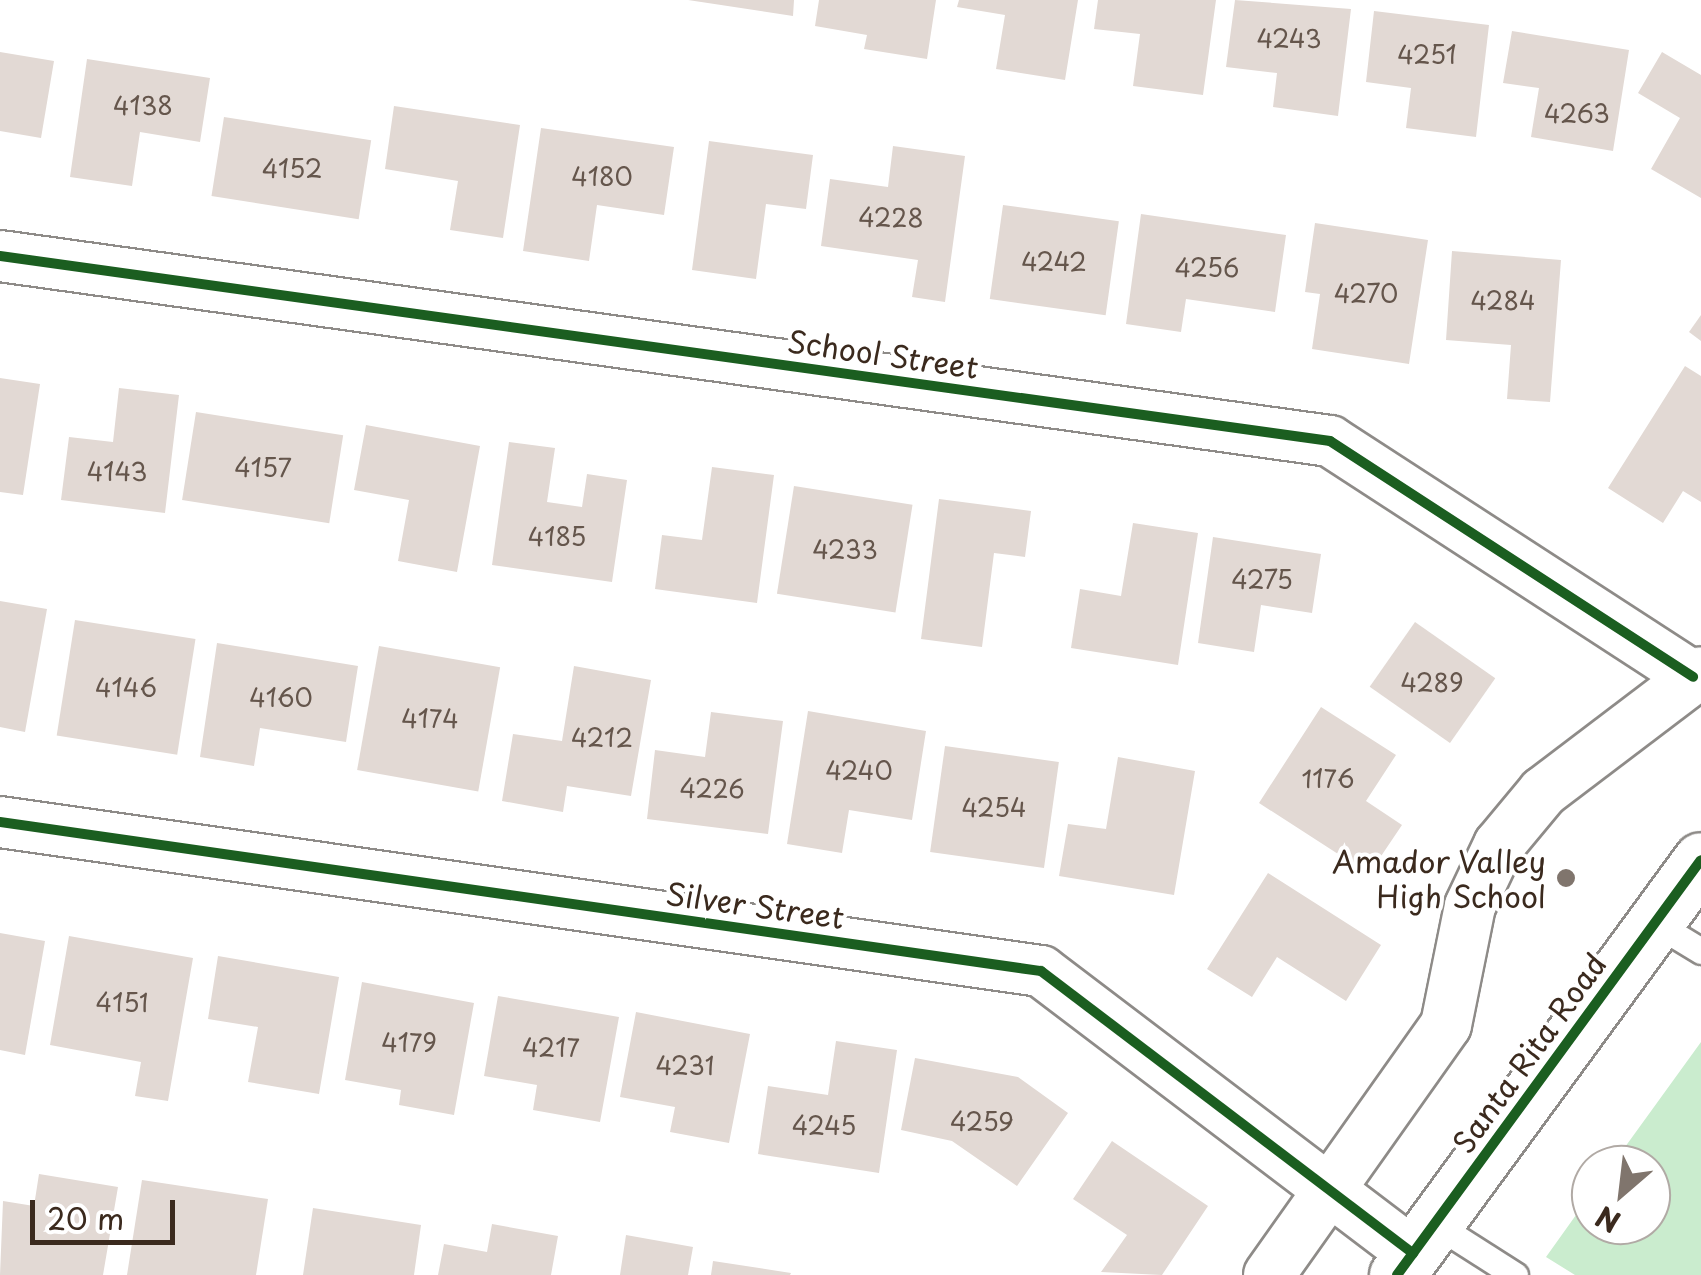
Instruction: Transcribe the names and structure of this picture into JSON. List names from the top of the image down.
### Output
{
  "streets": {
    "main road": ["Santa Rita Road"],
    "street": ["School Street", "Silver Street"]
  },
  "crossings": [
    ["Silver Street", "Santa Rita Road"]
  ],
  "places": ["Amador Valley High School"],
  "house_numbers": [
    "4243",
    "4251",
    "4138",
    "4263",
    "4152",
    "4180",
    "4228",
    "4242",
    "4256",
    "4270",
    "4284",
    "4157",
    "4143",
    "4185",
    "4233",
    "4275",
    "4289",
    "4146",
    "4160",
    "4174",
    "4212",
    "4240",
    "1176",
    "4226",
    "4254",
    "4151",
    "4179",
    "4217",
    "4231",
    "4259",
    "4245"
  ],
  "scale_bar": "20 m",
  "north": "bottom left"
}
